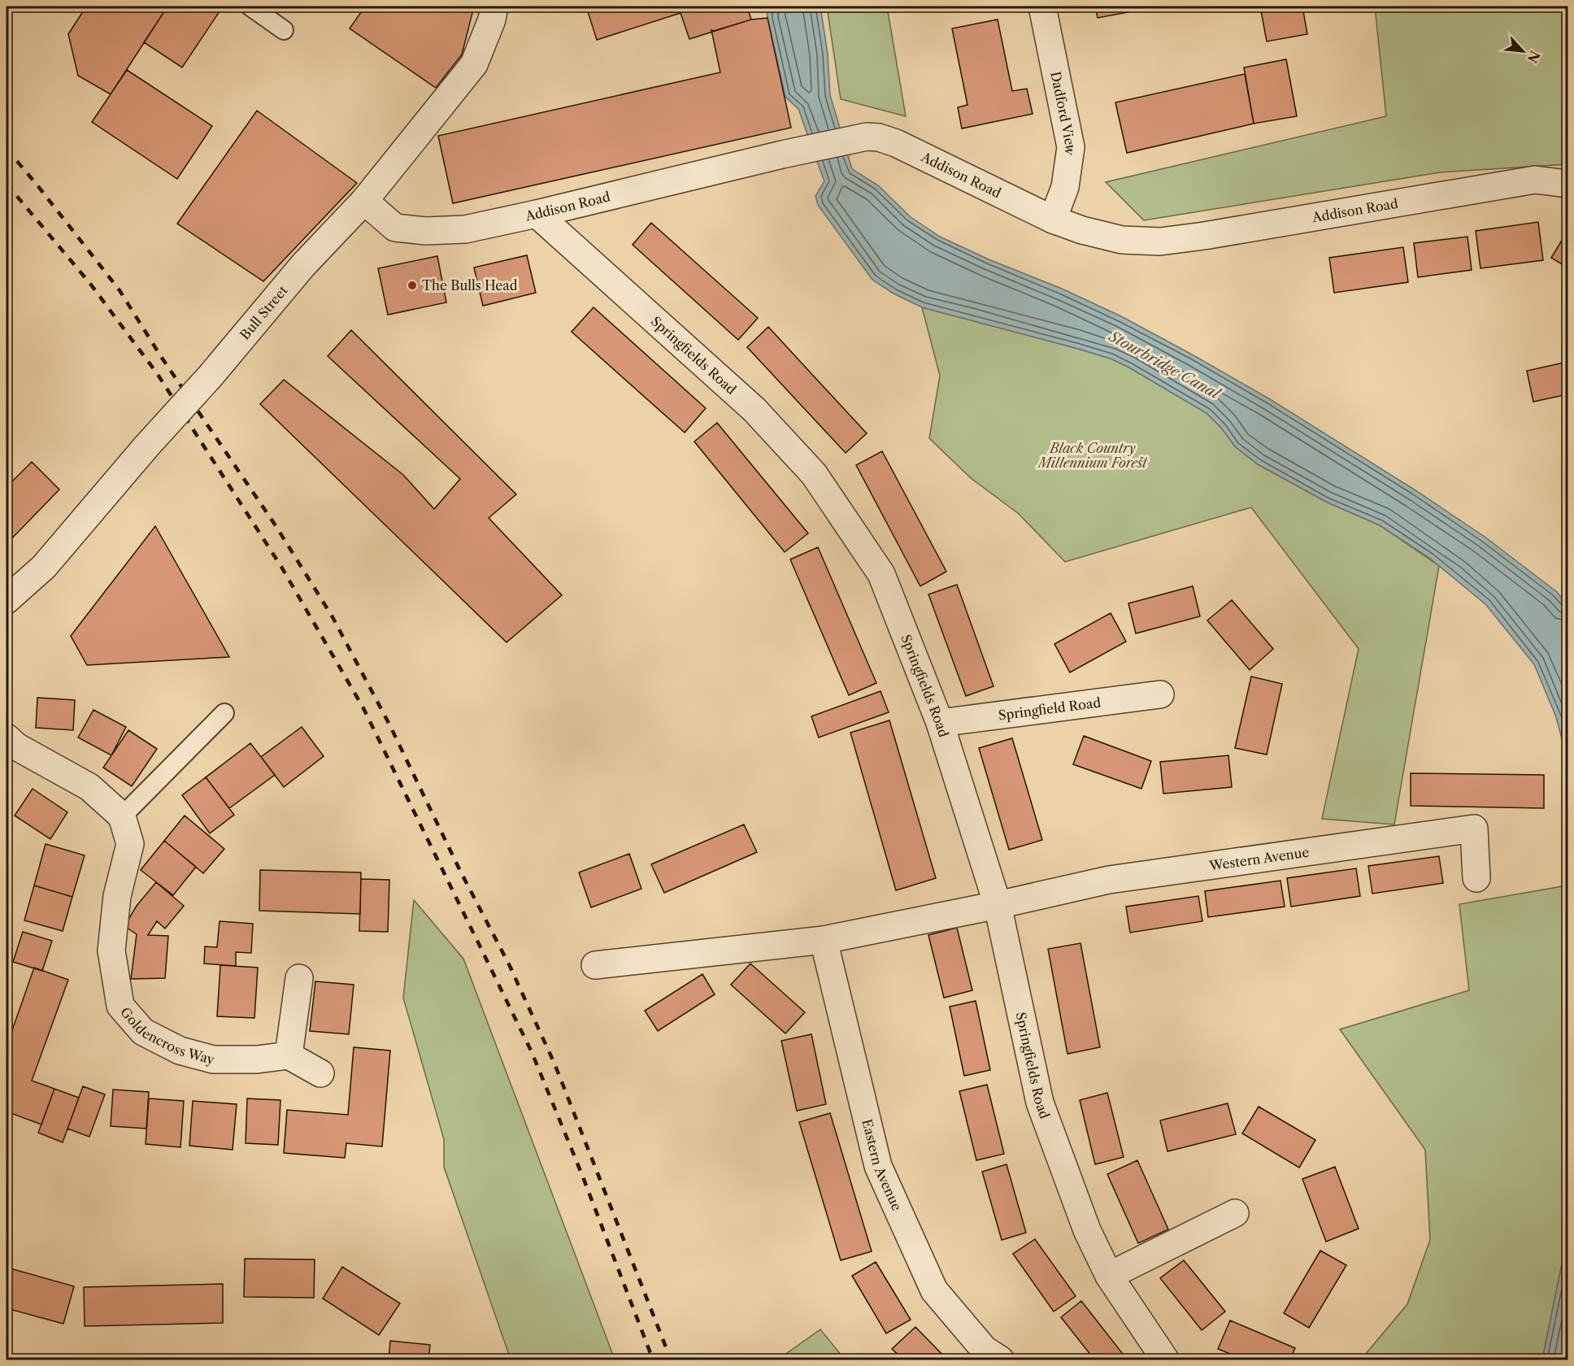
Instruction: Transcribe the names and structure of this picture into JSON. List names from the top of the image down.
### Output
{
  "streets": {
    "street": [
      "Dadford View",
      "Addison Road",
      "Bull Street",
      "Springfields Road",
      "Springfield Road",
      "Western Avenue",
      "Goldencross Way",
      "Eastern Avenue"
    ]
  },
  "crossings": [
    ["Dadford View", "Addison Road"],
    ["Addison Road", "Bull Street"],
    ["Addison Road", "Springfields Road"],
    ["Springfields Road", "Springfield Road"],
    ["Springfields Road", "Western Avenue"]
  ],
  "water": ["Stourbridge Canal"],
  "parks": ["Black Country Millennium Forest"],
  "places": ["The Bulls Head"],
  "north": "bottom right"
}
